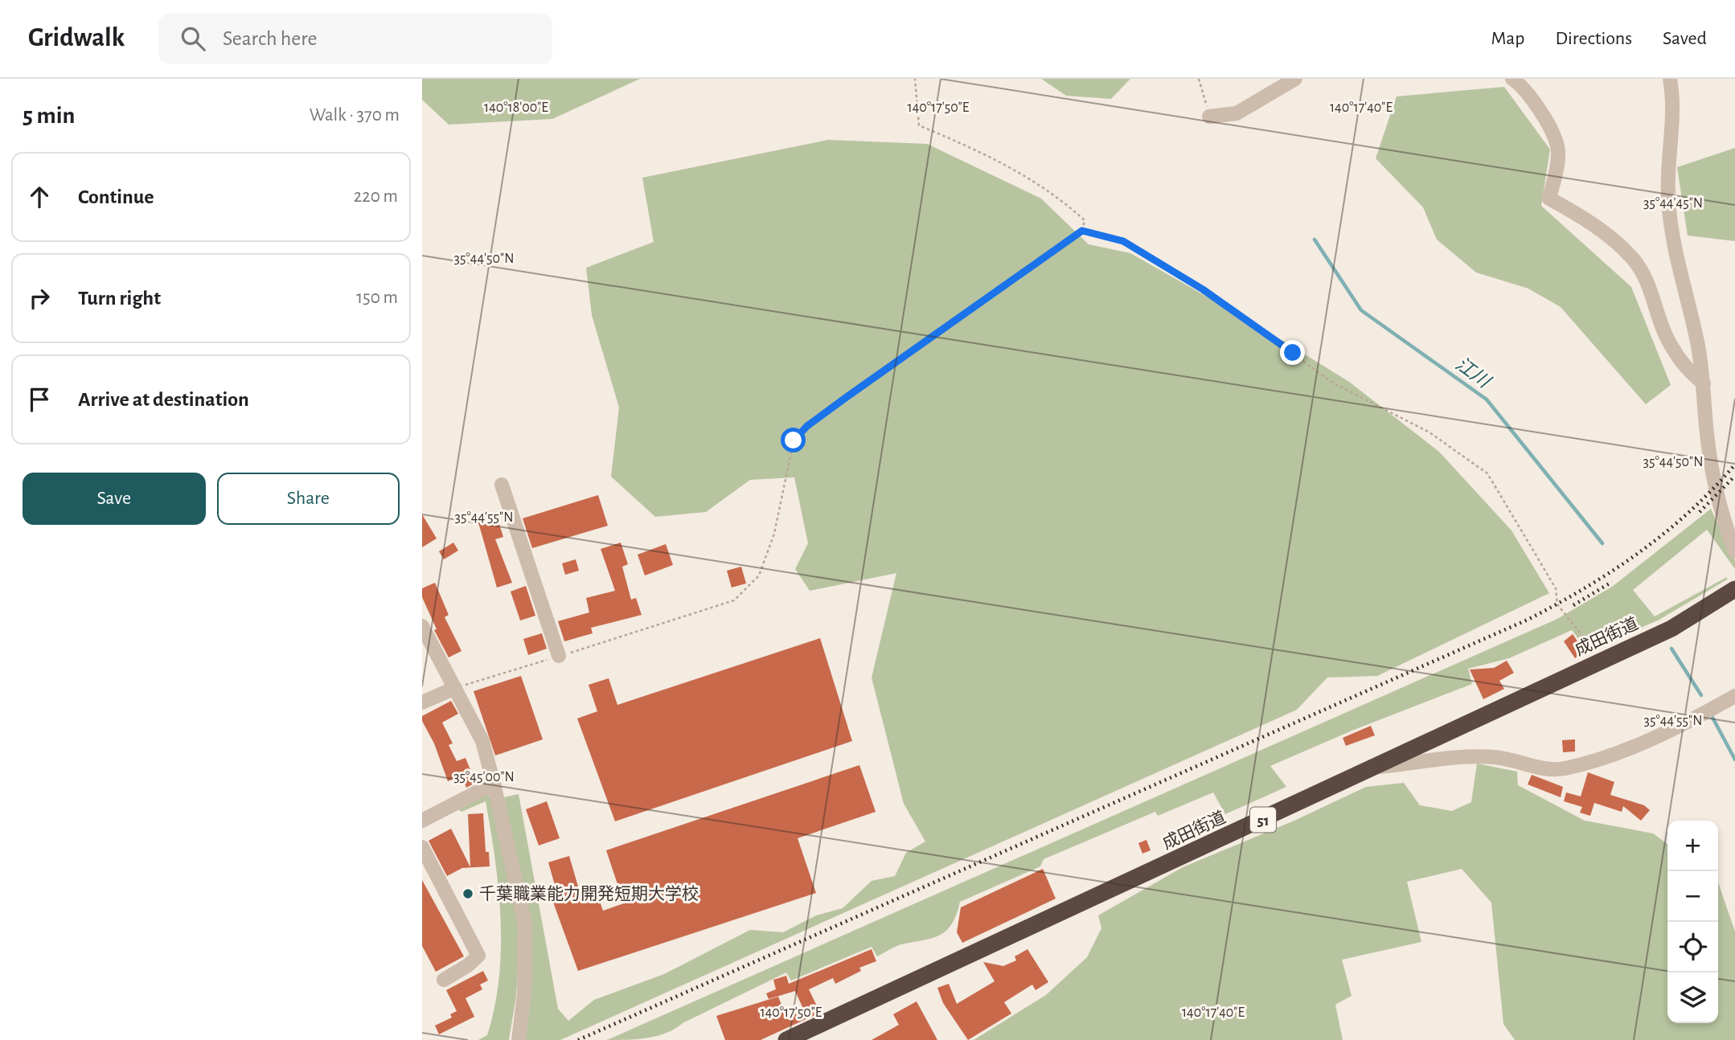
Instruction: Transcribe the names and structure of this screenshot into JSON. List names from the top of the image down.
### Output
{
  "streets": {
    "highway": ["成田街道", "51"]
  },
  "water": ["江川"],
  "places": ["千葉職業能力開発短期大学校"],
  "page": {
    "header": "Gridwalk",
    "search": "Search here",
    "nav": ["Map", "Directions", "Saved"],
    "heading": ["5 min", "Walk · 370 m"],
    "list": [
      ["Continue", "220 m"],
      ["Turn right", "150 m"],
      "Arrive at destination"
    ],
    "buttons": ["Save", "Share"],
    "map_buttons": ["+", "−"]
  },
  "coordinates": [
    "140°18'00\"E",
    "140°17'50\"E",
    "140°17'40\"E",
    "35°44'45\"N",
    "35°44'50\"N",
    "35°44'55\"N",
    "35°45'00\"N"
  ]
}
